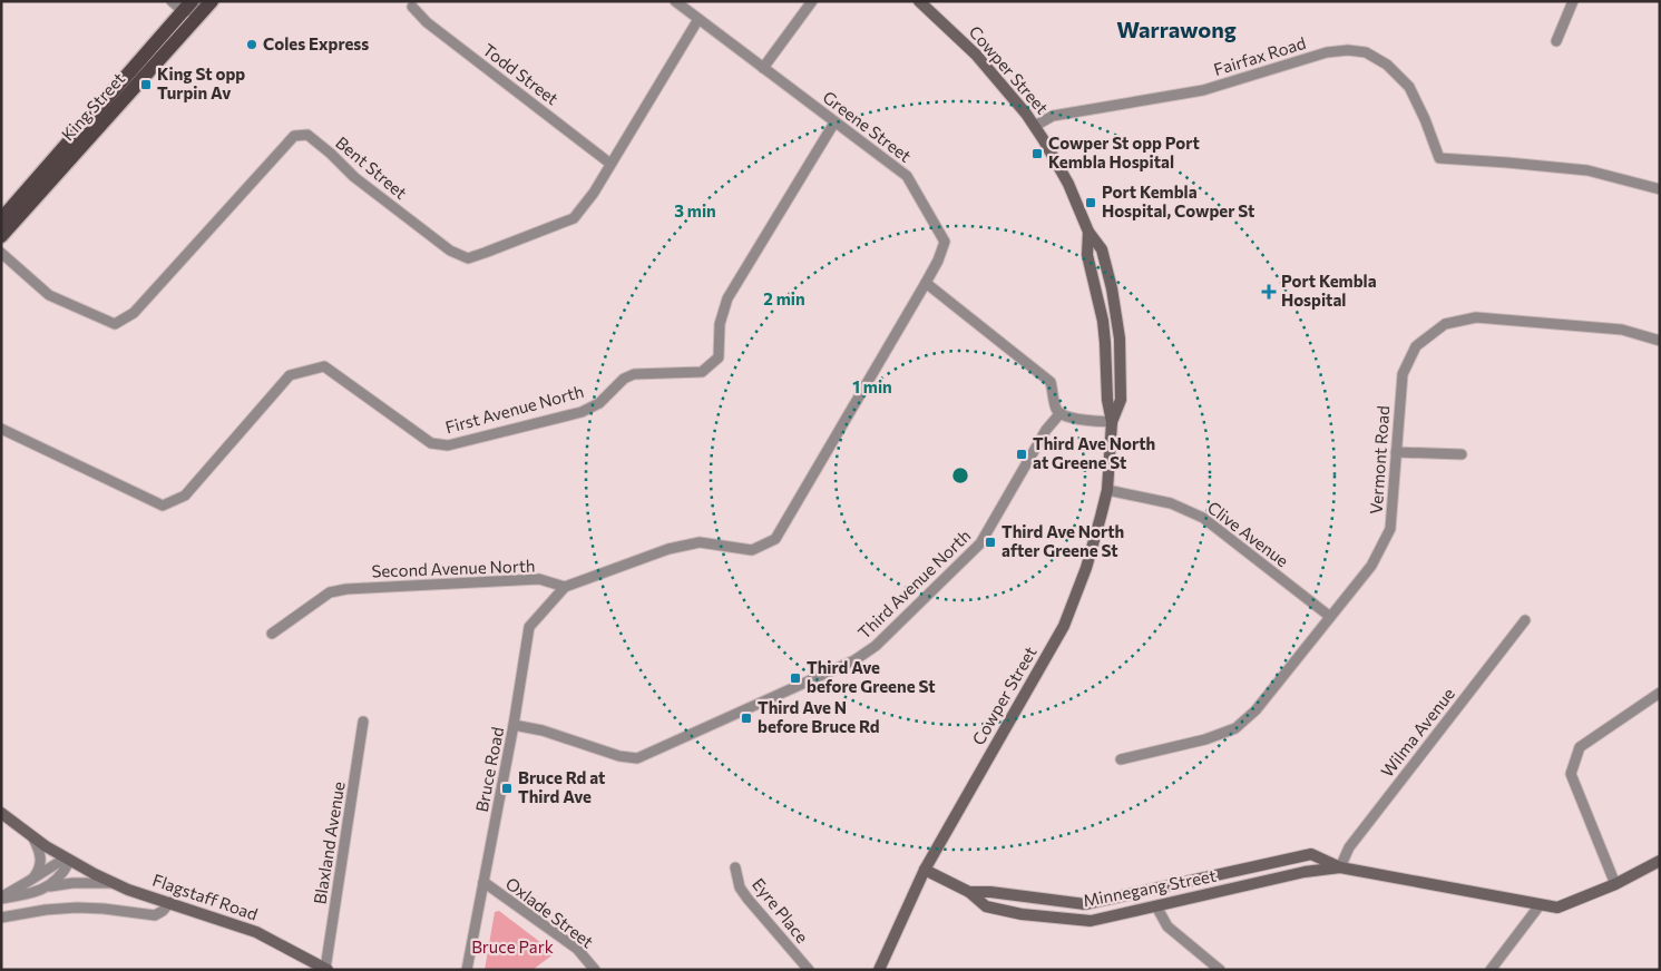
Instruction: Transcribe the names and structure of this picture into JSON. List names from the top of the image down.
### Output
{
  "streets": {
    "main road": [
      "Cowper Street",
      "King Street",
      "Minnegang Street",
      "Flagstaff Road"
    ],
    "street": [
      "Fairfax Road",
      "Todd Street",
      "Greene Street",
      "Bent Street",
      "First Avenue North",
      "Vermont Road",
      "Clive Avenue",
      "Second Avenue North",
      "Third Avenue North",
      "Wilma Avenue",
      "Bruce Road",
      "Blaxland Avenue",
      "Eyre Place",
      "Oxlade Street"
    ]
  },
  "crossings": [
    ["Fairfax Road", "Cowper Street"],
    ["Cowper Street", "Clive Avenue"],
    ["Cowper Street", "Minnegang Street"],
    ["Todd Street", "Bent Street"],
    ["Greene Street", "Bent Street"],
    ["Greene Street", "First Avenue North"],
    ["Vermont Road", "Clive Avenue"],
    ["Second Avenue North", "Bruce Road"],
    ["Third Avenue North", "Bruce Road"],
    ["Wilma Avenue", "Minnegang Street"],
    ["Bruce Road", "Oxlade Street"],
    ["Blaxland Avenue", "Flagstaff Road"]
  ],
  "districts": ["Warrawong"],
  "parks": ["Bruce Park"],
  "places": {
    "other": ["Coles Express"],
    "transit": [
      "King St opp Turpin Av",
      "Cowper St opp Port Kembla Hospital",
      "Port Kembla Hospital, Cowper St",
      "Third Ave North at Greene St",
      "Third Ave North after Greene St",
      "Third Ave before Greene St",
      "Third Ave N before Bruce Rd",
      "Bruce Rd at Third Ave"
    ],
    "health": ["Port Kembla Hospital"]
  },
  "rings": ["3 min", "2 min", "1 min"]
}
